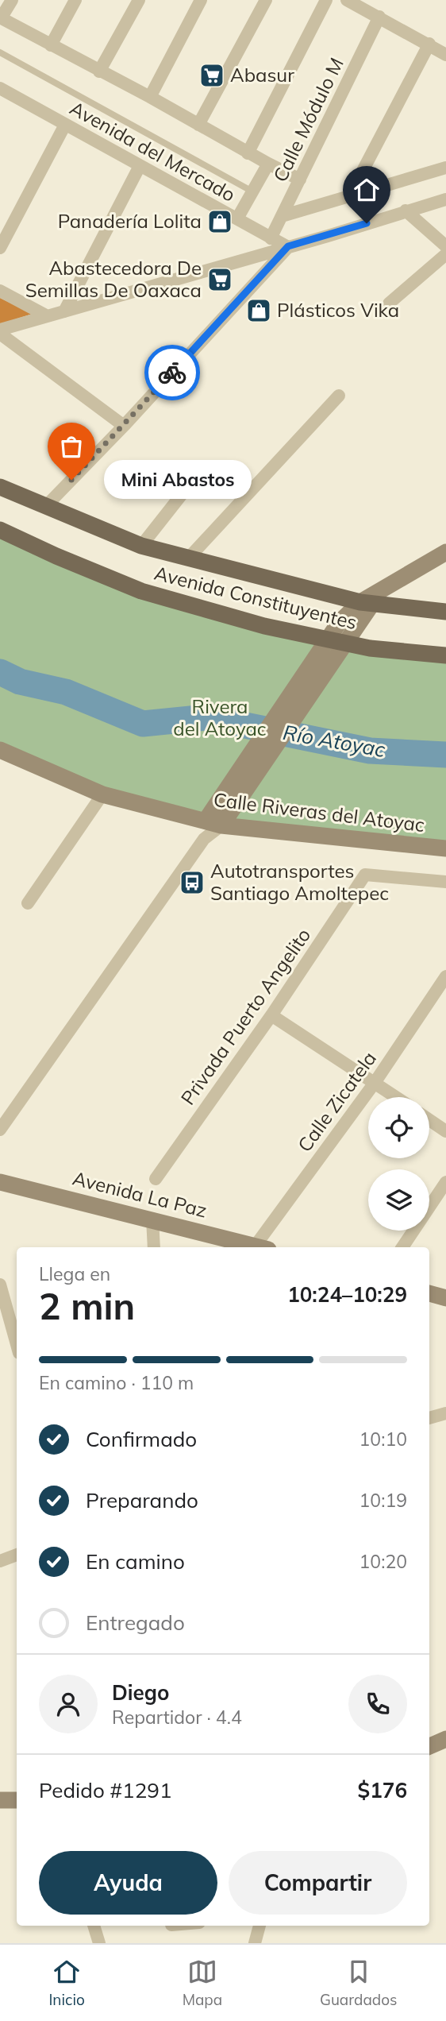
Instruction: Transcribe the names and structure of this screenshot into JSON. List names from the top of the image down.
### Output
{
  "streets": {
    "main road": ["Avenida Constituyentes"],
    "street": [
      "Calle Módulo M",
      "Avenida del Mercado",
      "Calle Riveras del Atoyac",
      "Privada Puerto Angelito",
      "Calle Zicatela",
      "Avenida La Paz"
    ]
  },
  "crossings": [
    ["Calle Módulo M", "Avenida del Mercado"]
  ],
  "water": ["Río Atoyac"],
  "parks": ["Rivera del Atoyac"],
  "places": {
    "supermarket": ["Abasur", "Abastecedora De Semillas De Oaxaca"],
    "shop": ["Panadería Lolita", "Plásticos Vika"],
    "other": ["Mini Abastos"],
    "bus stop": ["Autotransportes Santiago Amoltepec"]
  },
  "page": {
    "bubble": "Mini Abastos",
    "heading": ["2 min", "Llega en", "10:24–10:29"],
    "panel": [
      "Diego",
      "Repartidor · 4.4",
      "Pedido #1291",
      "$176"
    ],
    "bar": "En camino · 110 m",
    "list": [
      ["Confirmado", "10:10"],
      ["Preparando", "10:19"],
      ["En camino", "10:20"],
      "Entregado"
    ],
    "buttons": ["Ayuda", "Compartir"],
    "tabs": ["Inicio", "Mapa", "Guardados"]
  }
}
